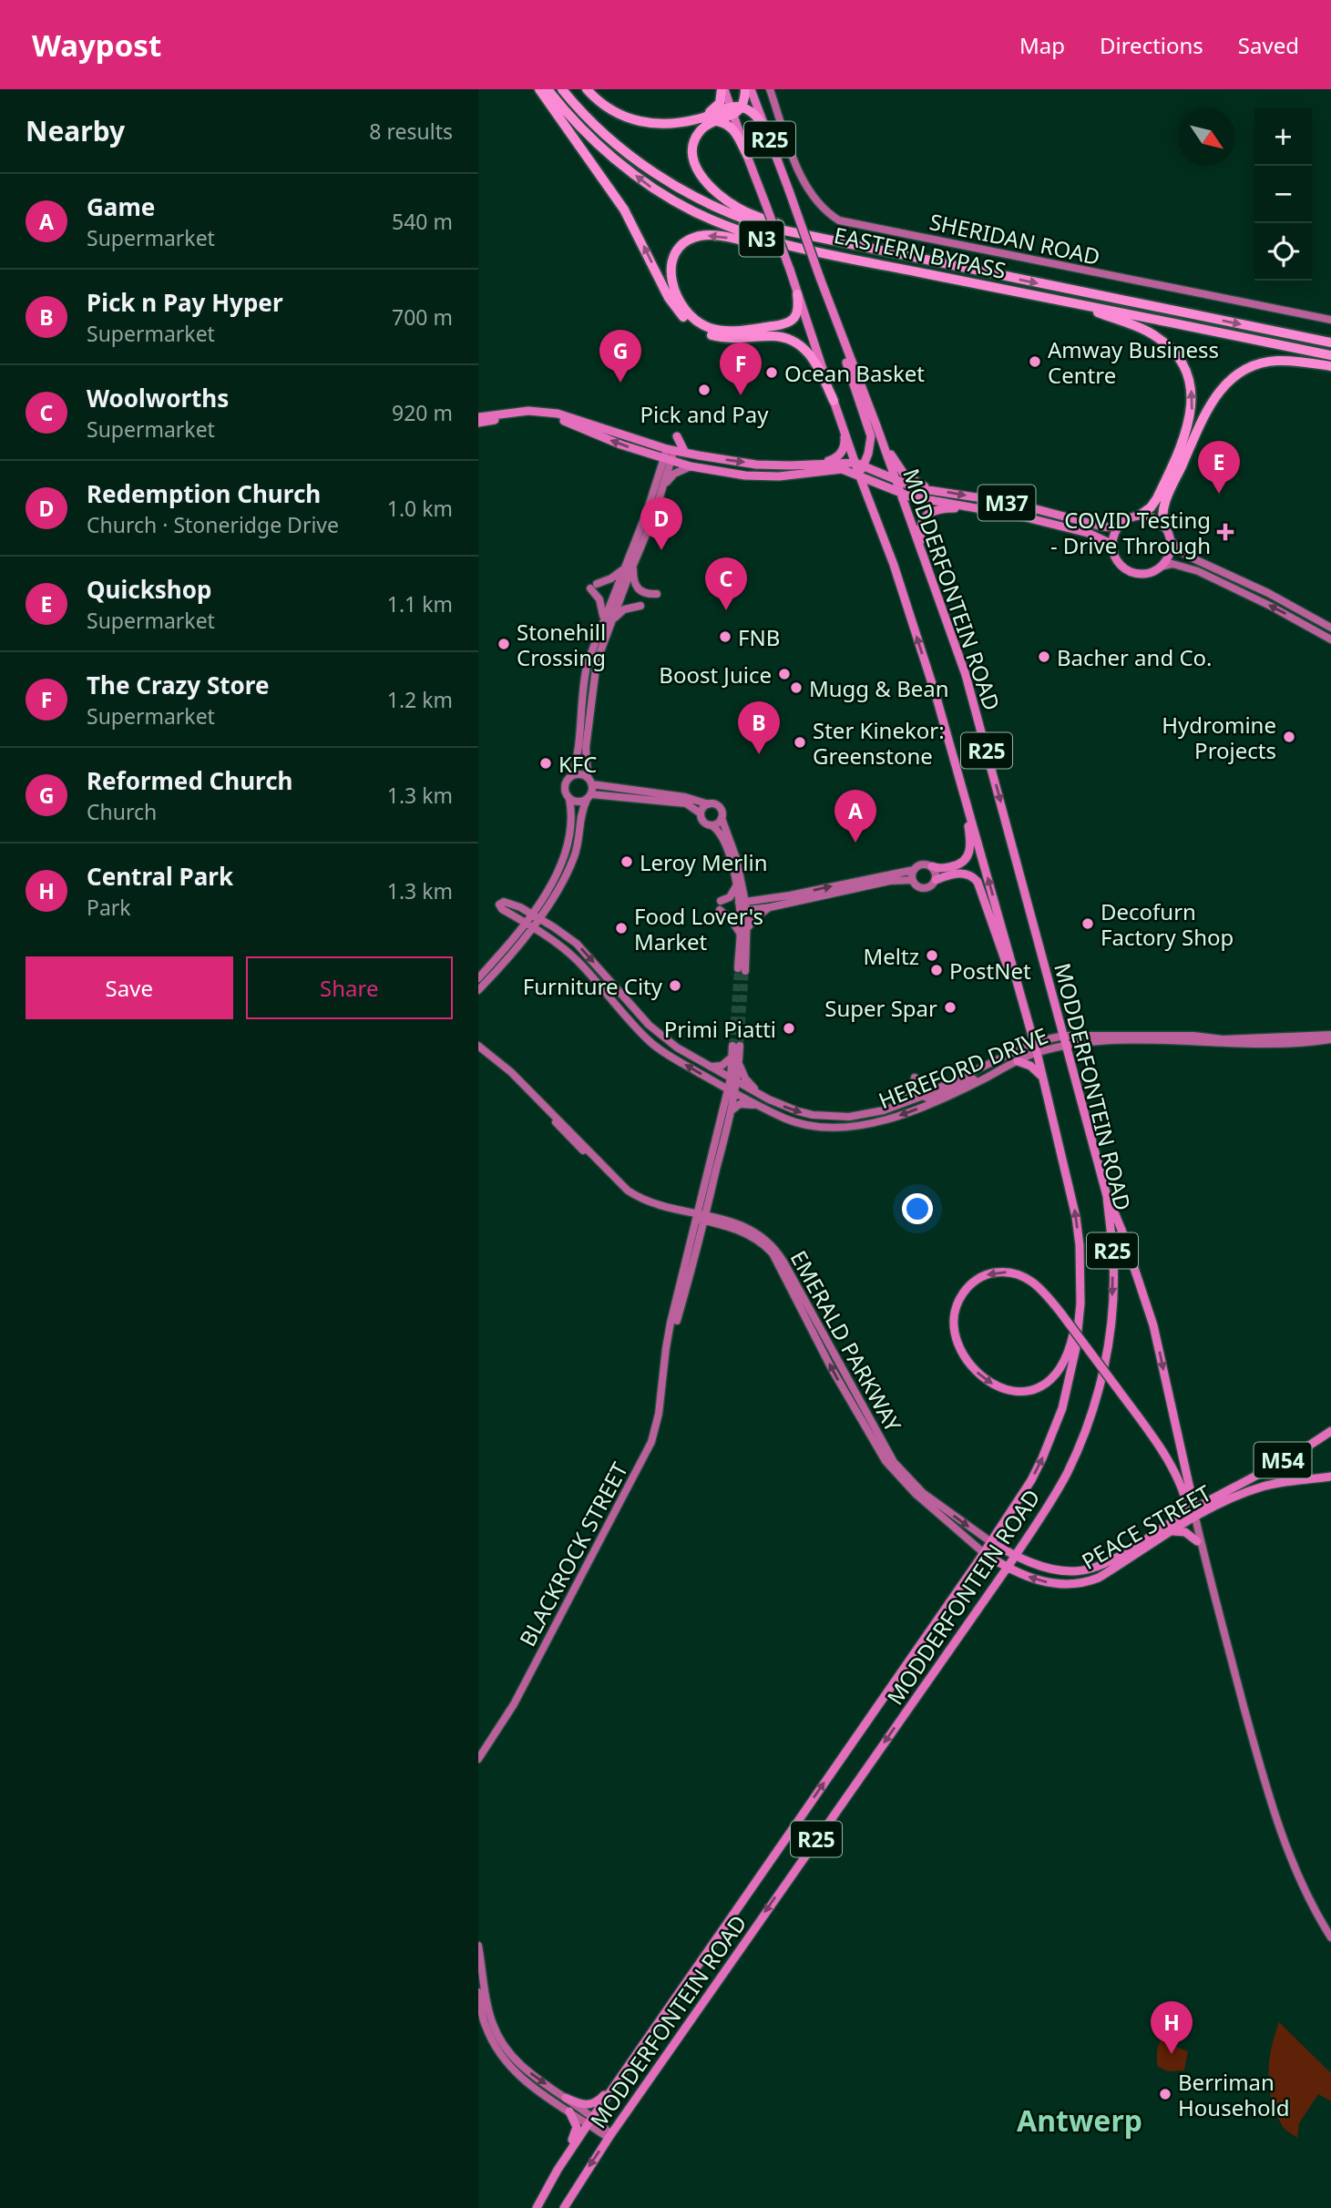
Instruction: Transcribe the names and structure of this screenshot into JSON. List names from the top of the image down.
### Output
{
  "streets": {
    "highway": ["N3", "EASTERN BYPASS"],
    "main road": [
      "R25",
      "M37",
      "MODDERFONTEIN ROAD",
      "M54",
      "PEACE STREET"
    ],
    "street": [
      "SHERIDAN ROAD",
      "HEREFORD DRIVE",
      "EMERALD PARKWAY",
      "BLACKROCK STREET"
    ]
  },
  "crossings": [
    ["M37", "MODDERFONTEIN ROAD"],
    ["MODDERFONTEIN ROAD", "HEREFORD DRIVE"],
    ["MODDERFONTEIN ROAD", "EMERALD PARKWAY"],
    ["MODDERFONTEIN ROAD", "PEACE STREET"],
    ["HEREFORD DRIVE", "BLACKROCK STREET"],
    ["EMERALD PARKWAY", "PEACE STREET"],
    ["EMERALD PARKWAY", "BLACKROCK STREET"]
  ],
  "districts": ["Antwerp"],
  "places": {
    "other": [
      "Amway Business Centre",
      "Ocean Basket",
      "Pick and Pay",
      "FNB",
      "Stonehill Crossing",
      "Bacher and Co.",
      "Boost Juice",
      "Mugg & Bean",
      "Hydromine Projects",
      "Ster Kinekor: Greenstone",
      "KFC",
      "Leroy Merlin",
      "Decofurn Factory Shop",
      "Food Lover's Market",
      "Meltz",
      "PostNet",
      "Furniture City",
      "Super Spar",
      "Primi Piatti",
      "Berriman Household"
    ],
    "health": ["COVID Testing - Drive Through"]
  },
  "north": "bottom right",
  "page": {
    "header": "Waypost",
    "nav": ["Map", "Directions", "Saved"],
    "heading": ["Nearby", "8 results"],
    "map_buttons": ["+", "−"],
    "list": [
      {
        "mark": "A",
        "name": "Game",
        "note": "Supermarket",
        "value": "540 m"
      },
      {
        "mark": "B",
        "name": "Pick n Pay Hyper",
        "note": "Supermarket",
        "value": "700 m"
      },
      {
        "mark": "C",
        "name": "Woolworths",
        "note": "Supermarket",
        "value": "920 m"
      },
      {
        "mark": "D",
        "name": "Redemption Church",
        "note": "Church · Stoneridge Drive",
        "value": "1.0 km"
      },
      {
        "mark": "E",
        "name": "Quickshop",
        "note": "Supermarket",
        "value": "1.1 km"
      },
      {
        "mark": "F",
        "name": "The Crazy Store",
        "note": "Supermarket",
        "value": "1.2 km"
      },
      {
        "mark": "G",
        "name": "Reformed Church",
        "note": "Church",
        "value": "1.3 km"
      },
      {
        "mark": "H",
        "name": "Central Park",
        "note": "Park",
        "value": "1.3 km"
      }
    ],
    "pins": [
      "G",
      "F",
      "E",
      "D",
      "C",
      "B",
      "A",
      "H"
    ],
    "buttons": ["Save", "Share"]
  }
}
